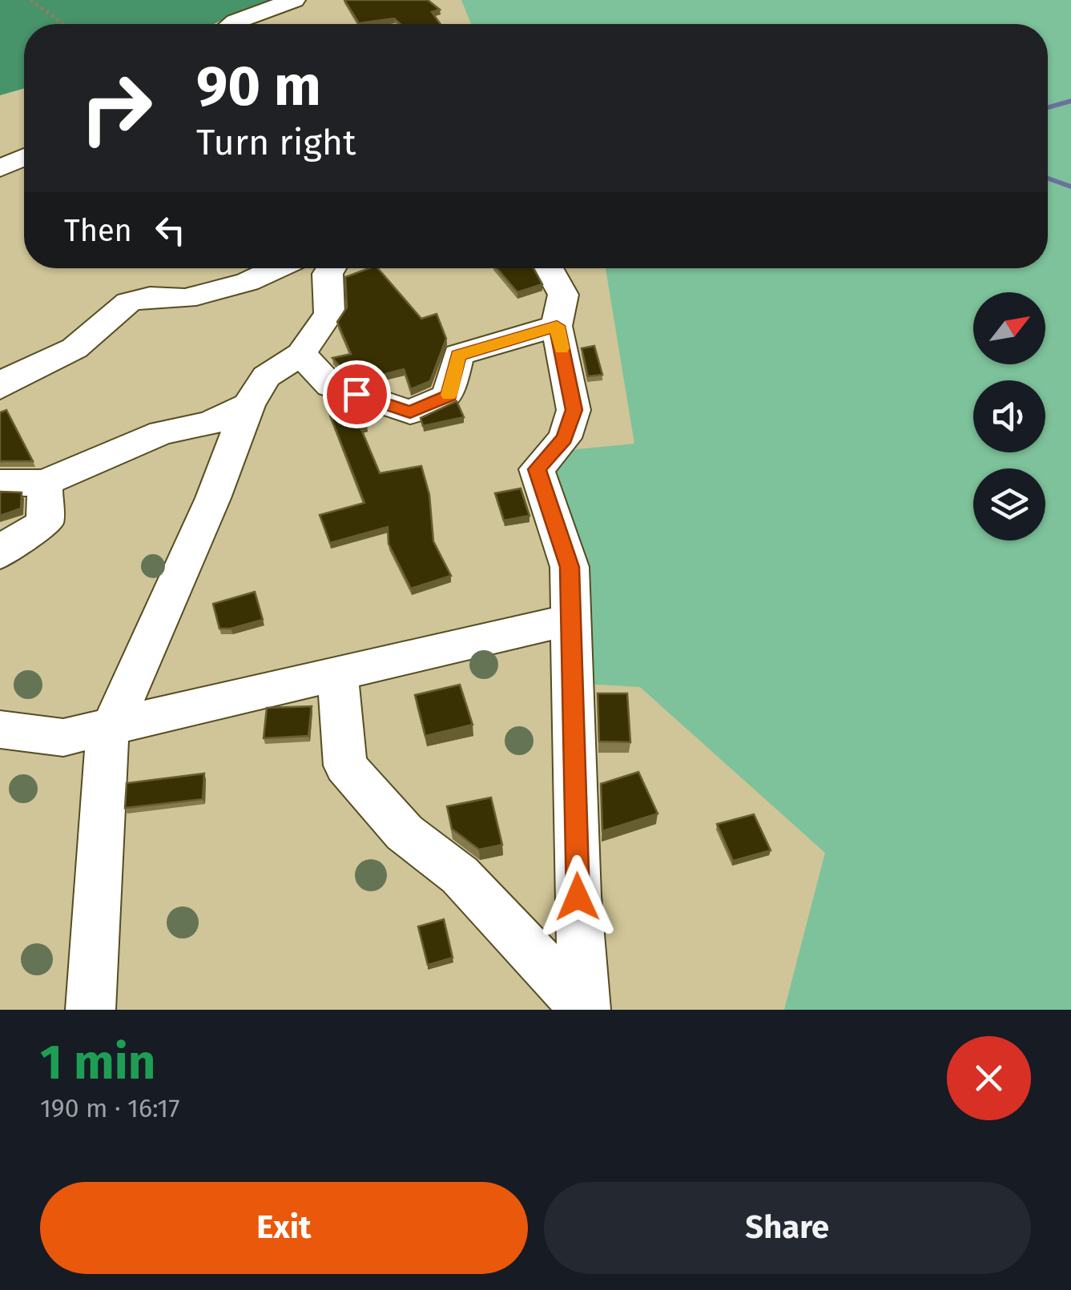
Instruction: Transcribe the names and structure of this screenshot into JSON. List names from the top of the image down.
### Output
{
  "north": "top right",
  "page": {
    "turn": ["90 m", "Turn right"],
    "then": "Then",
    "heading": ["1 min", "190 m · 16:17"],
    "buttons": ["Exit", "Share"]
  }
}
